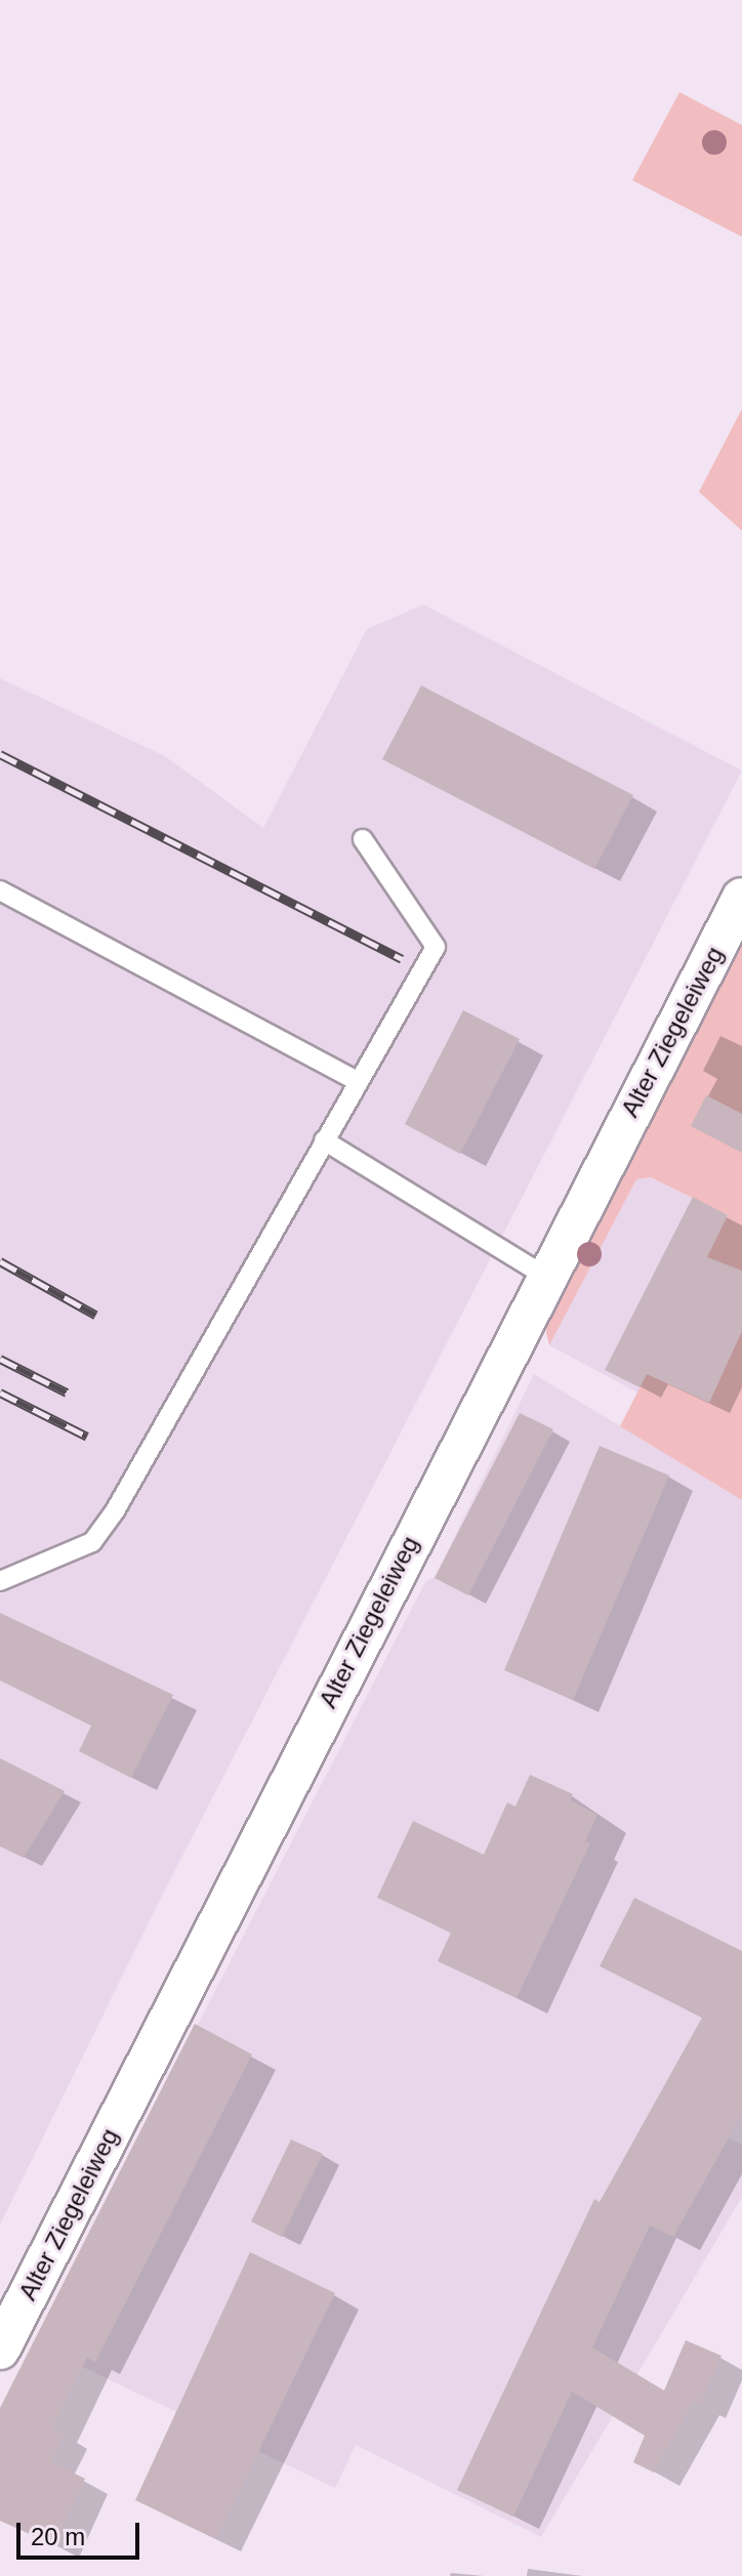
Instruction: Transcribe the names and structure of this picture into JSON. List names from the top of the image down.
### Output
{
  "streets": {
    "street": ["Alter Ziegeleiweg"]
  },
  "scale_bar": "20 m"
}
